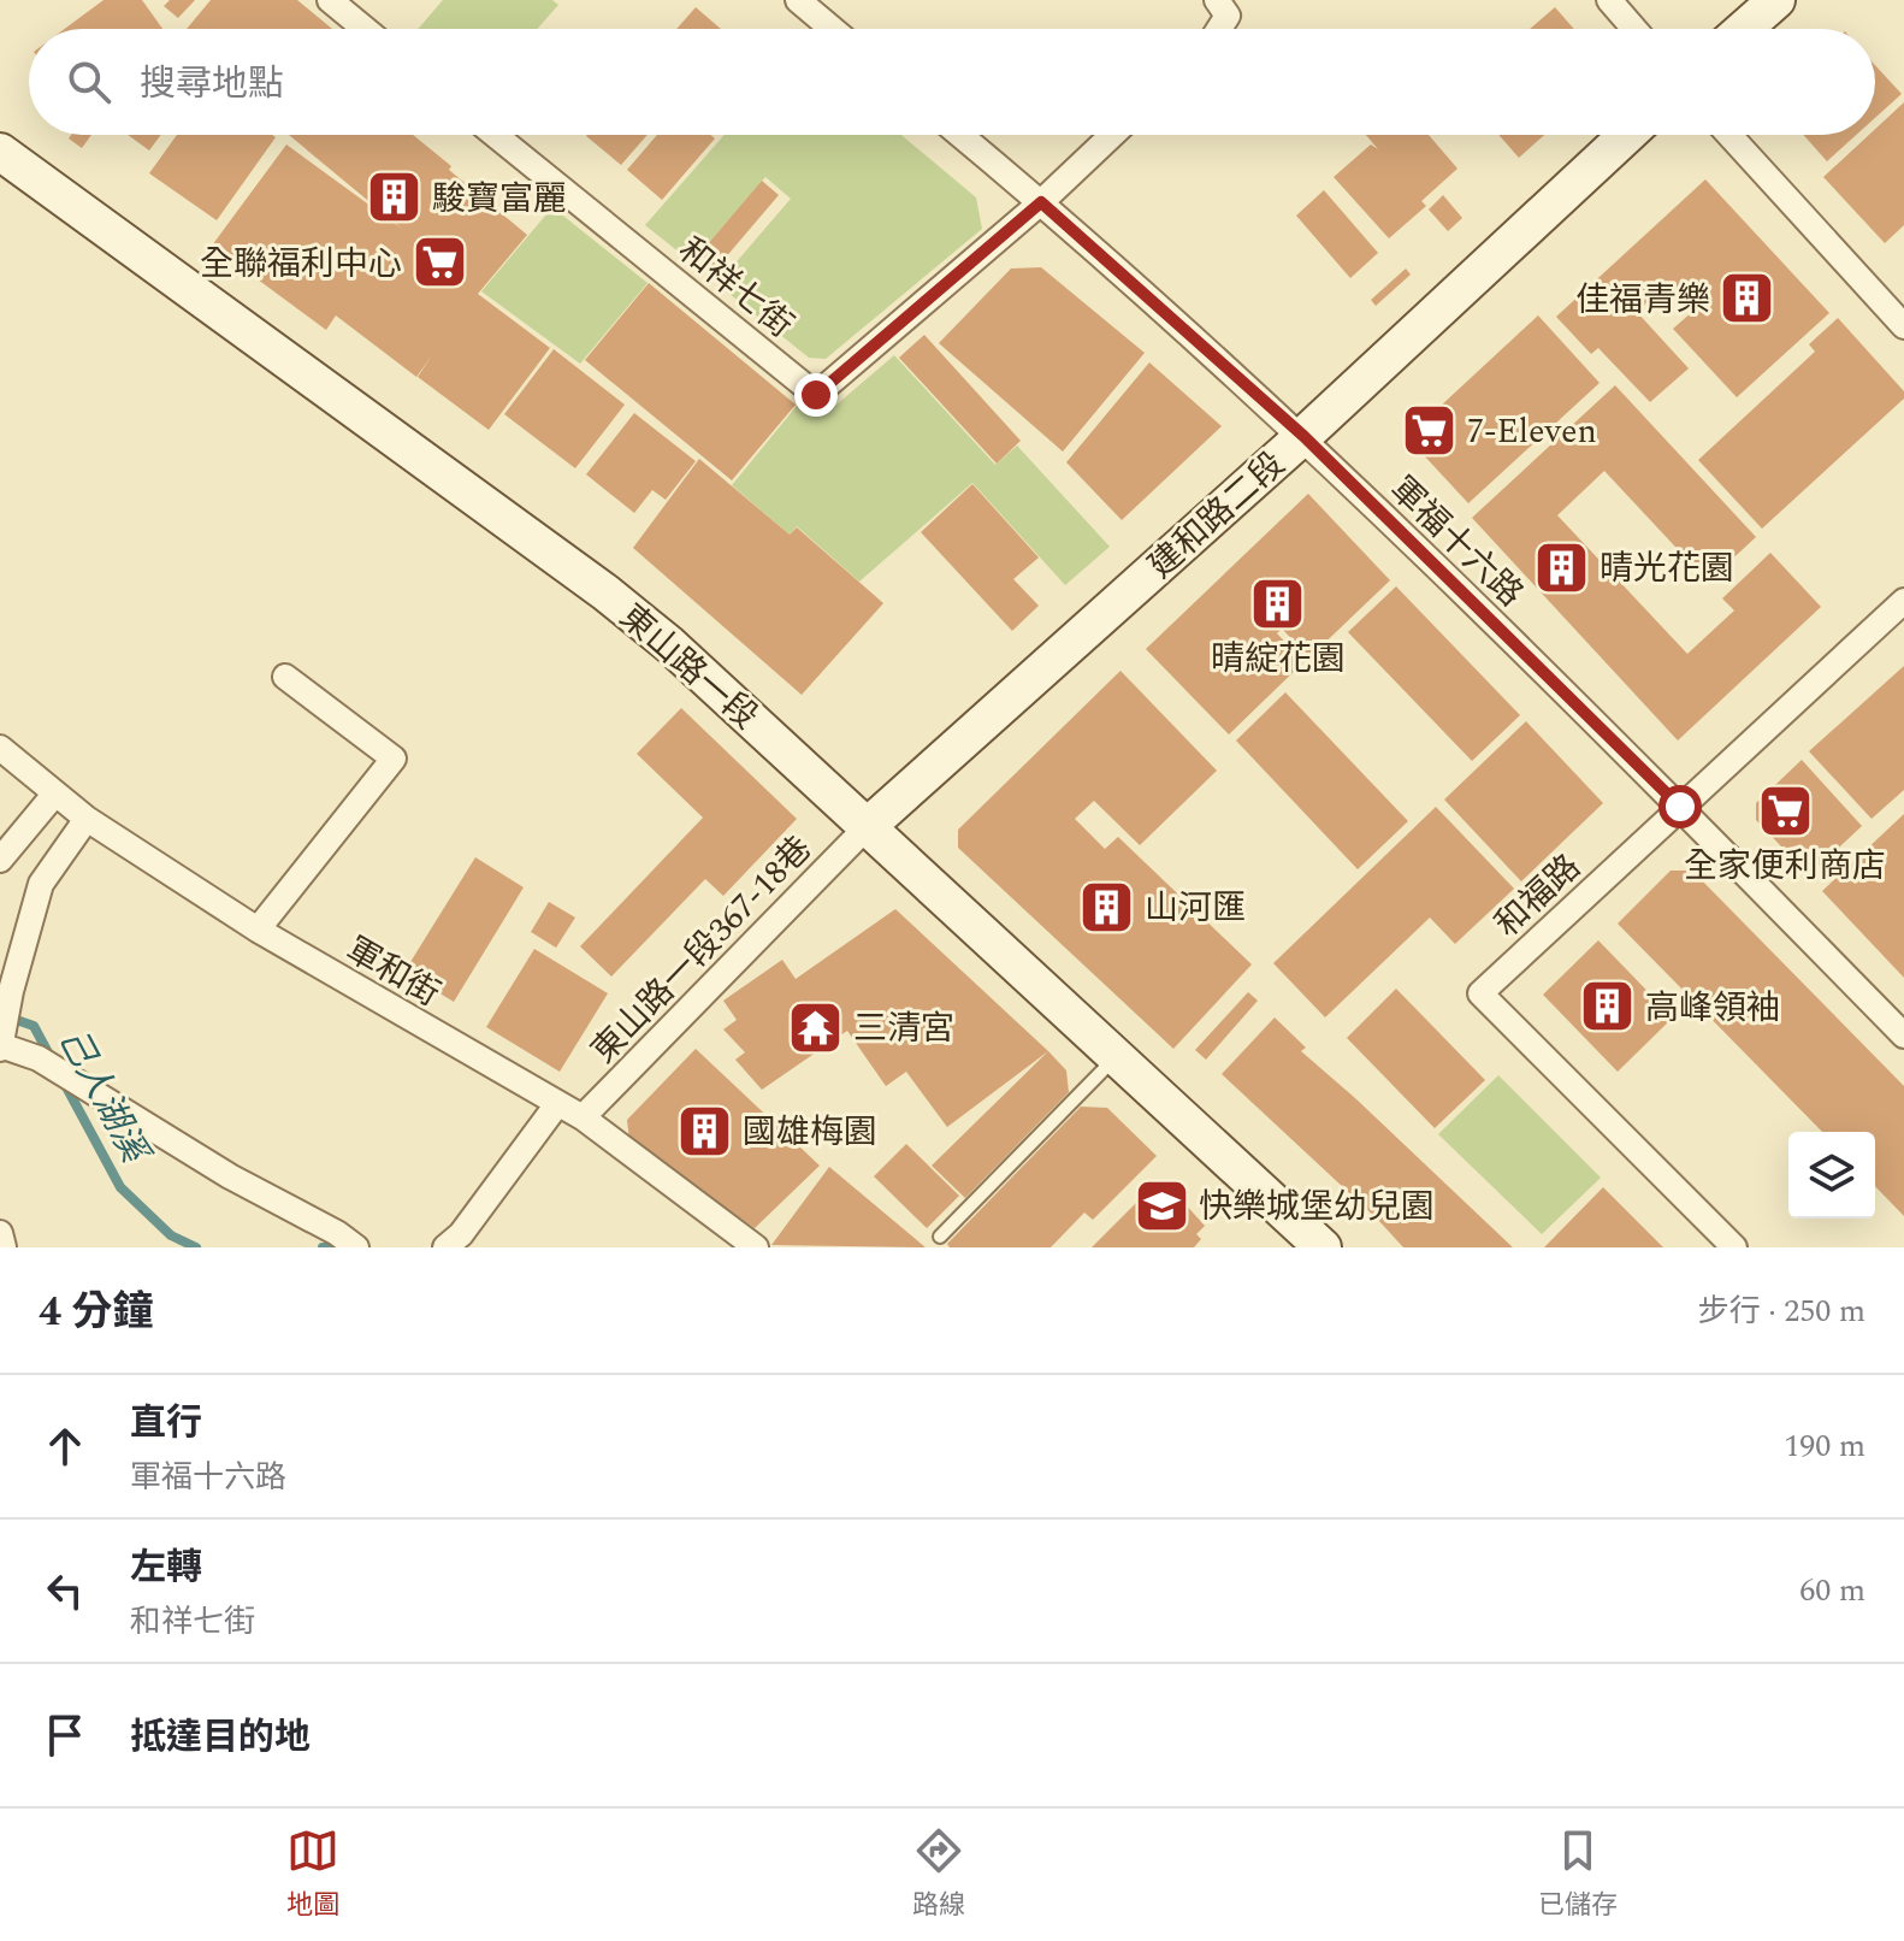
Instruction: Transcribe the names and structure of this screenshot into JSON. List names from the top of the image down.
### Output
{
  "streets": {
    "main road": ["建和路二段", "東山路一段"],
    "street": [
      "和祥七街",
      "軍福十六路",
      "和福路",
      "東山路一段367-18巷",
      "軍和街"
    ]
  },
  "crossings": [
    ["和祥七街", "軍福十六路"],
    ["建和路二段", "軍福十六路"],
    ["建和路二段", "東山路一段"],
    ["建和路二段", "東山路一段367-18巷"],
    ["軍福十六路", "和福路"],
    ["東山路一段", "東山路一段367-18巷"],
    ["東山路一段367-18巷", "軍和街"]
  ],
  "water": ["己人湖溪"],
  "places": {
    "building": [
      "駿寶富麗",
      "佳福青樂",
      "晴光花園",
      "晴綻花園",
      "山河匯",
      "高峰領袖",
      "國雄梅園"
    ],
    "supermarket": ["全聯福利中心", "7-Eleven", "全家便利商店"],
    "temple": ["三清宮"],
    "school or university": ["快樂城堡幼兒園"]
  },
  "page": {
    "search": "搜尋地點",
    "heading": ["4 分鐘", "步行 · 250 m"],
    "list": [
      ["直行", "軍福十六路", "190 m"],
      ["左轉", "和祥七街", "60 m"],
      "抵達目的地"
    ],
    "nav": ["地圖", "路線", "已儲存"]
  }
}
